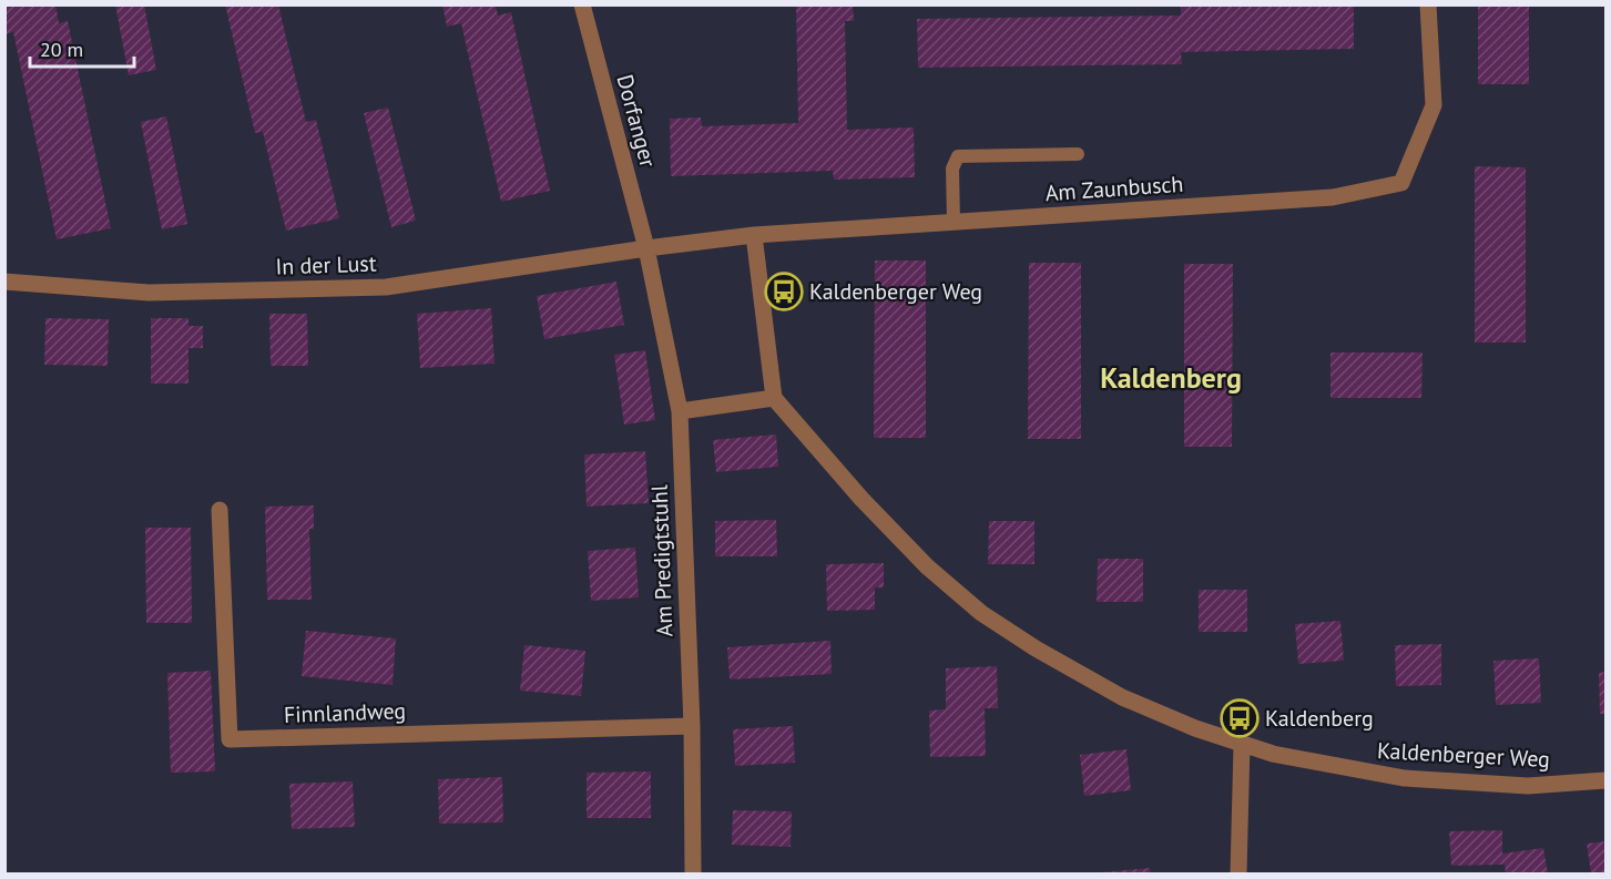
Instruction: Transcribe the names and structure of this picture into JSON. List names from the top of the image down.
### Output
{
  "streets": {
    "street": [
      "Dorfanger",
      "Am Zaunbusch",
      "In der Lust",
      "Am Predigtstuhl",
      "Finnlandweg",
      "Kaldenberger Weg"
    ]
  },
  "crossings": [
    ["Dorfanger", "Am Zaunbusch"],
    ["Dorfanger", "In der Lust"],
    ["Dorfanger", "Am Predigtstuhl"],
    ["Am Zaunbusch", "In der Lust"],
    ["Am Zaunbusch", "Am Predigtstuhl"],
    ["In der Lust", "Am Predigtstuhl"],
    ["Am Predigtstuhl", "Finnlandweg"]
  ],
  "districts": ["Kaldenberg"],
  "places": {
    "bus stop": ["Kaldenberger Weg", "Kaldenberg"]
  },
  "scale_bar": "20 m"
}
